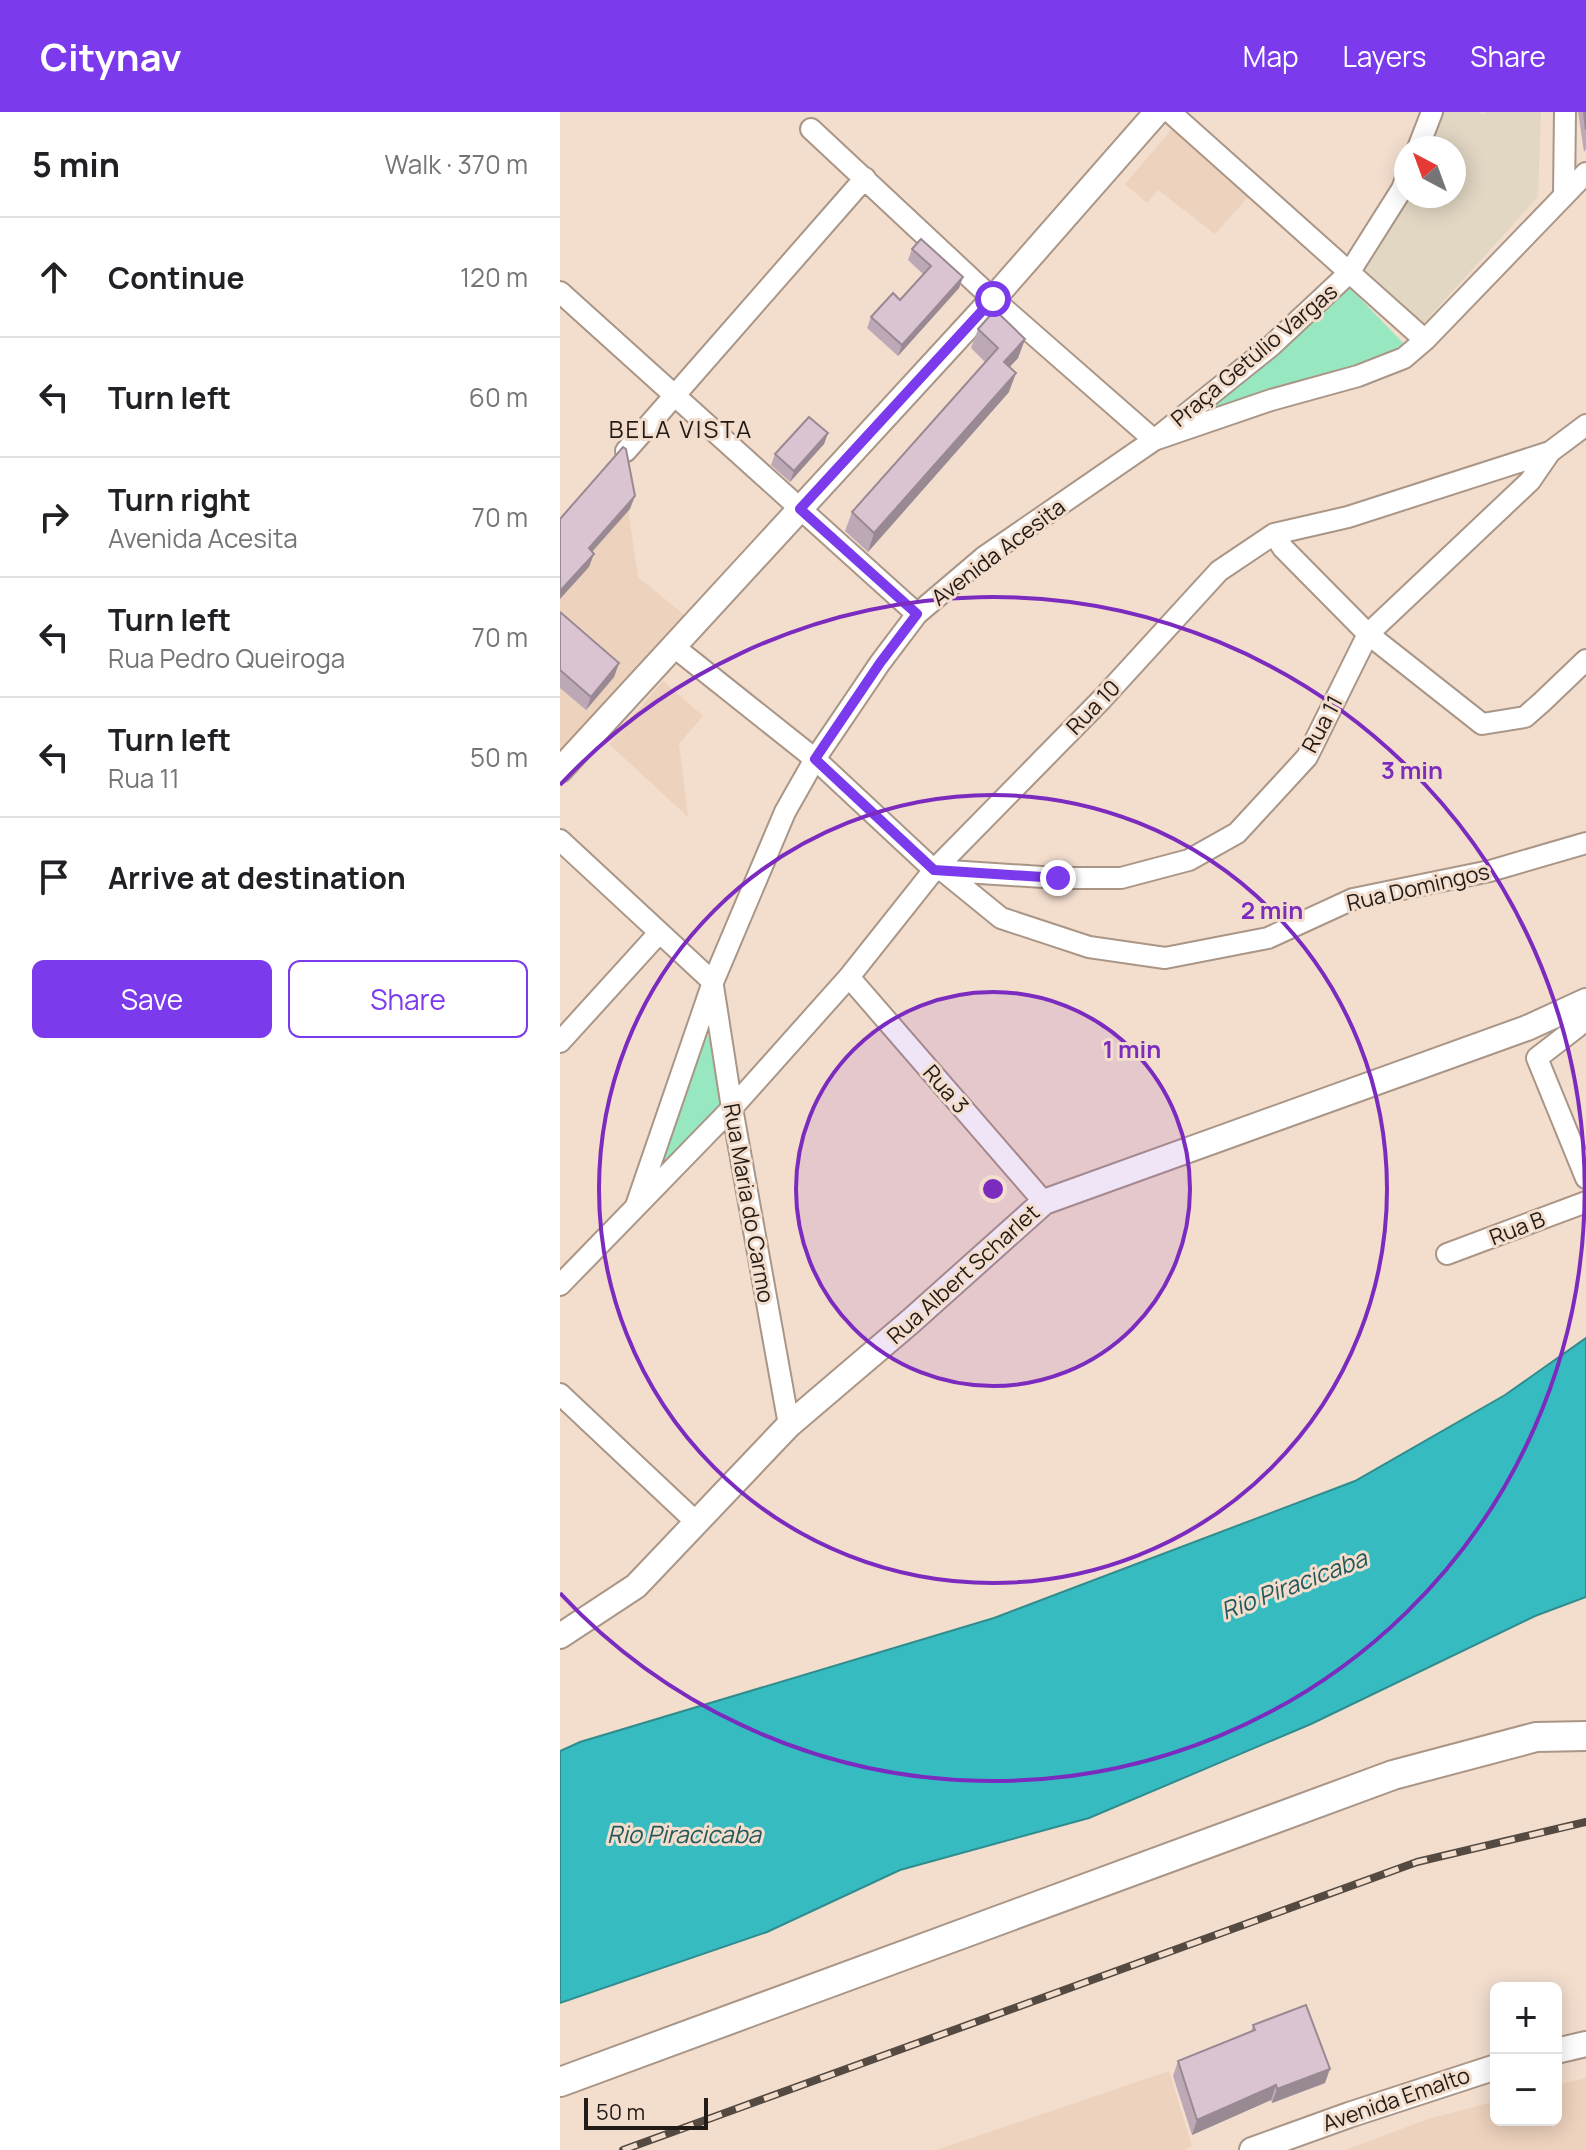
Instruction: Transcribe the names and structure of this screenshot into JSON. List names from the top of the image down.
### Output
{
  "streets": {
    "main road": ["Rua Albert Scharlet", "Avenida Emalto"],
    "street": [
      "Praça Getúlio Vargas",
      "Avenida Acesita",
      "Rua 10",
      "Rua 11",
      "Rua Domingos",
      "Rua 3",
      "Rua Maria do Carmo",
      "Rua B"
    ]
  },
  "crossings": [
    ["Praça Getúlio Vargas", "Avenida Acesita"],
    ["Avenida Acesita", "Rua 10"],
    ["Avenida Acesita", "Rua Domingos"],
    ["Avenida Acesita", "Rua Maria do Carmo"],
    ["Rua 10", "Rua 11"],
    ["Rua 10", "Rua Domingos"],
    ["Rua 10", "Rua 3"],
    ["Rua 10", "Rua Maria do Carmo"],
    ["Rua 11", "Rua Domingos"],
    ["Rua 3", "Rua Albert Scharlet"],
    ["Rua Maria do Carmo", "Rua Albert Scharlet"]
  ],
  "districts": ["BELA VISTA"],
  "water": ["Rio Piracicaba"],
  "scale_bar": "50 m",
  "north": "top left",
  "page": {
    "header": "Citynav",
    "nav": ["Map", "Layers", "Share"],
    "heading": ["5 min", "Walk · 370 m"],
    "list": [
      ["Continue", "120 m"],
      ["Turn left", "60 m"],
      ["Turn right", "Avenida Acesita", "70 m"],
      ["Turn left", "Rua Pedro Queiroga", "70 m"],
      ["Turn left", "Rua 11", "50 m"],
      "Arrive at destination"
    ],
    "buttons": ["Save", "Share"],
    "map_buttons": ["+", "−"],
    "scale": "50 m"
  },
  "rings": ["3 min", "2 min", "1 min"]
}
